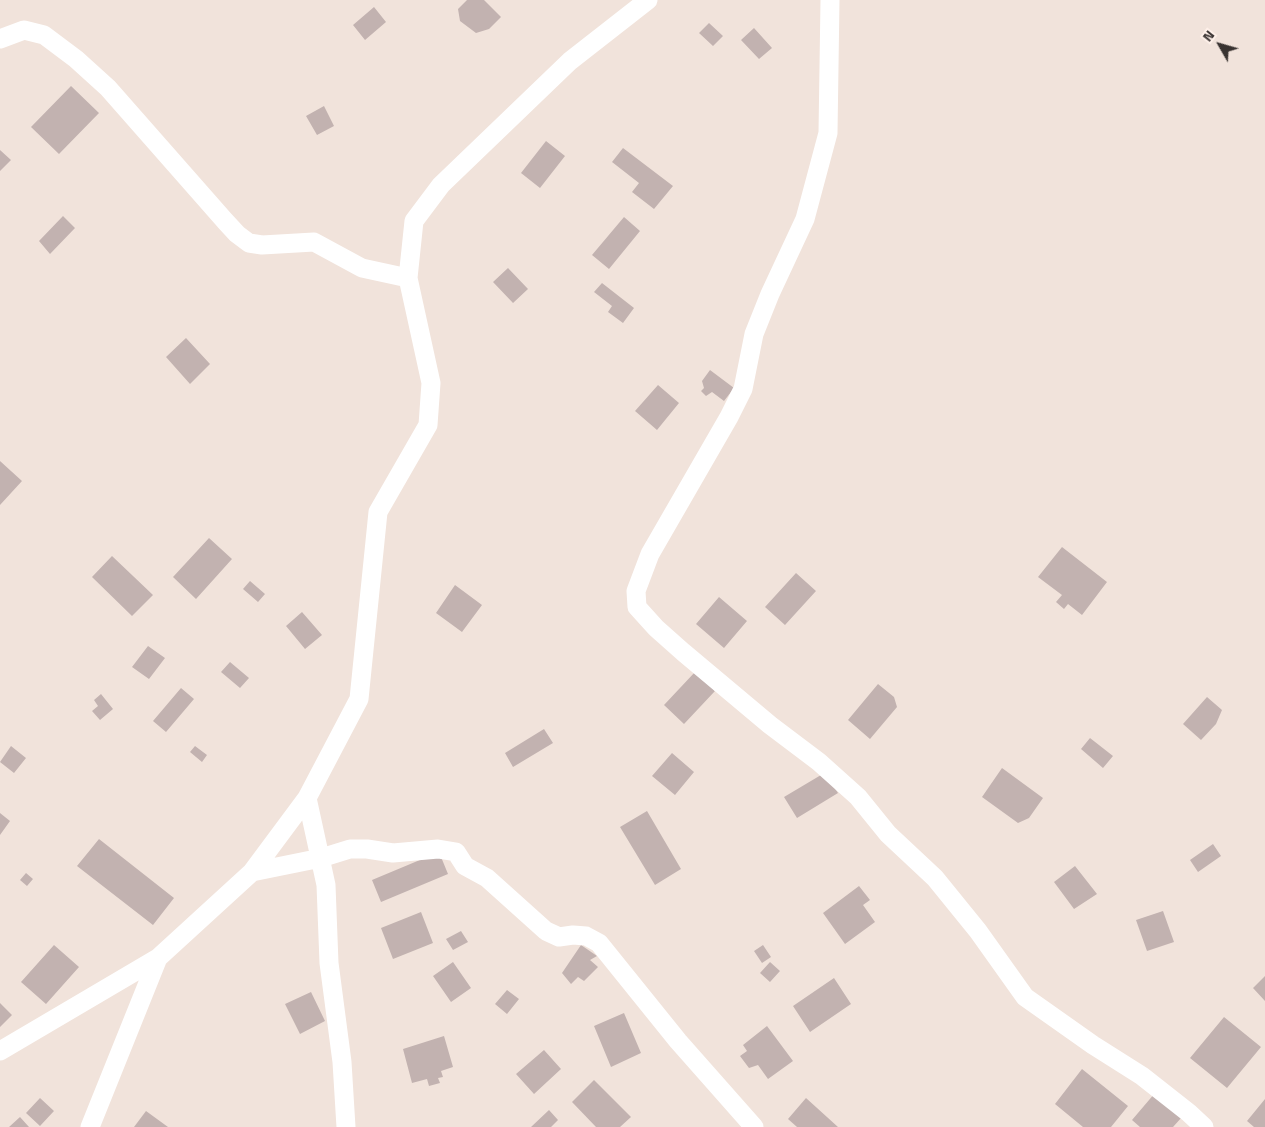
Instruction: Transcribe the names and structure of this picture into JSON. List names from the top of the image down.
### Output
{
  "north": "top left"
}
